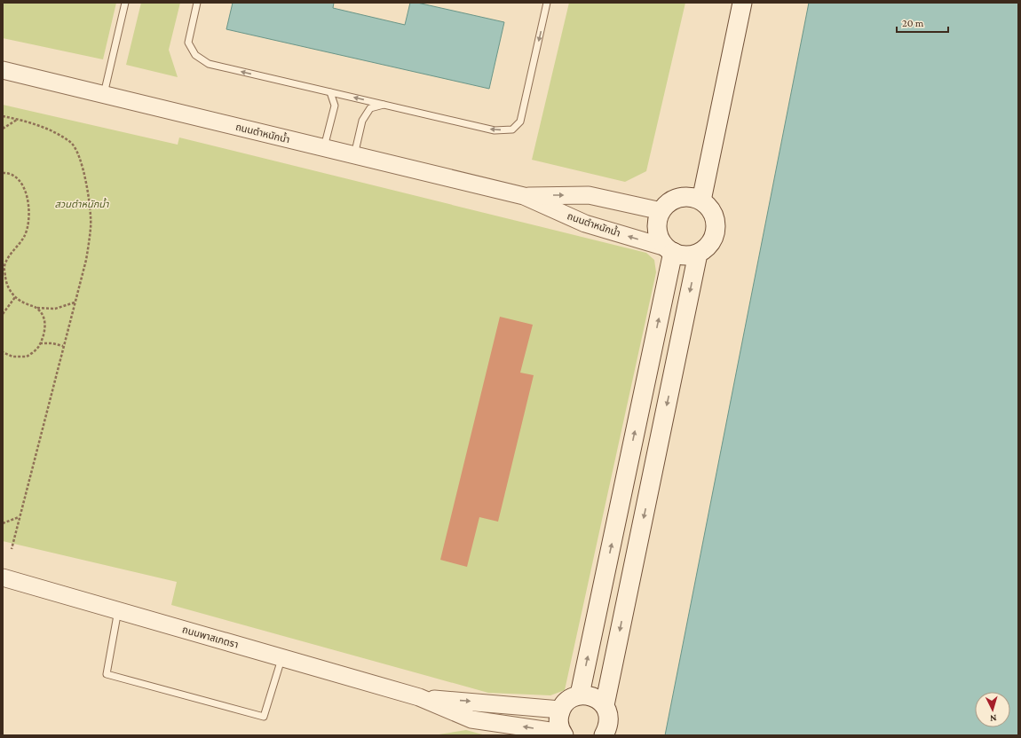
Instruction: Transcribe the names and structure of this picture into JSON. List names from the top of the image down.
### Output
{
  "streets": {
    "street": ["ถนนตำหนักน้ำ", "ถนนพาสเภตรา"]
  },
  "parks": ["สวนตำหนักน้ำ"],
  "scale_bar": "20 m",
  "north": "bottom"
}
